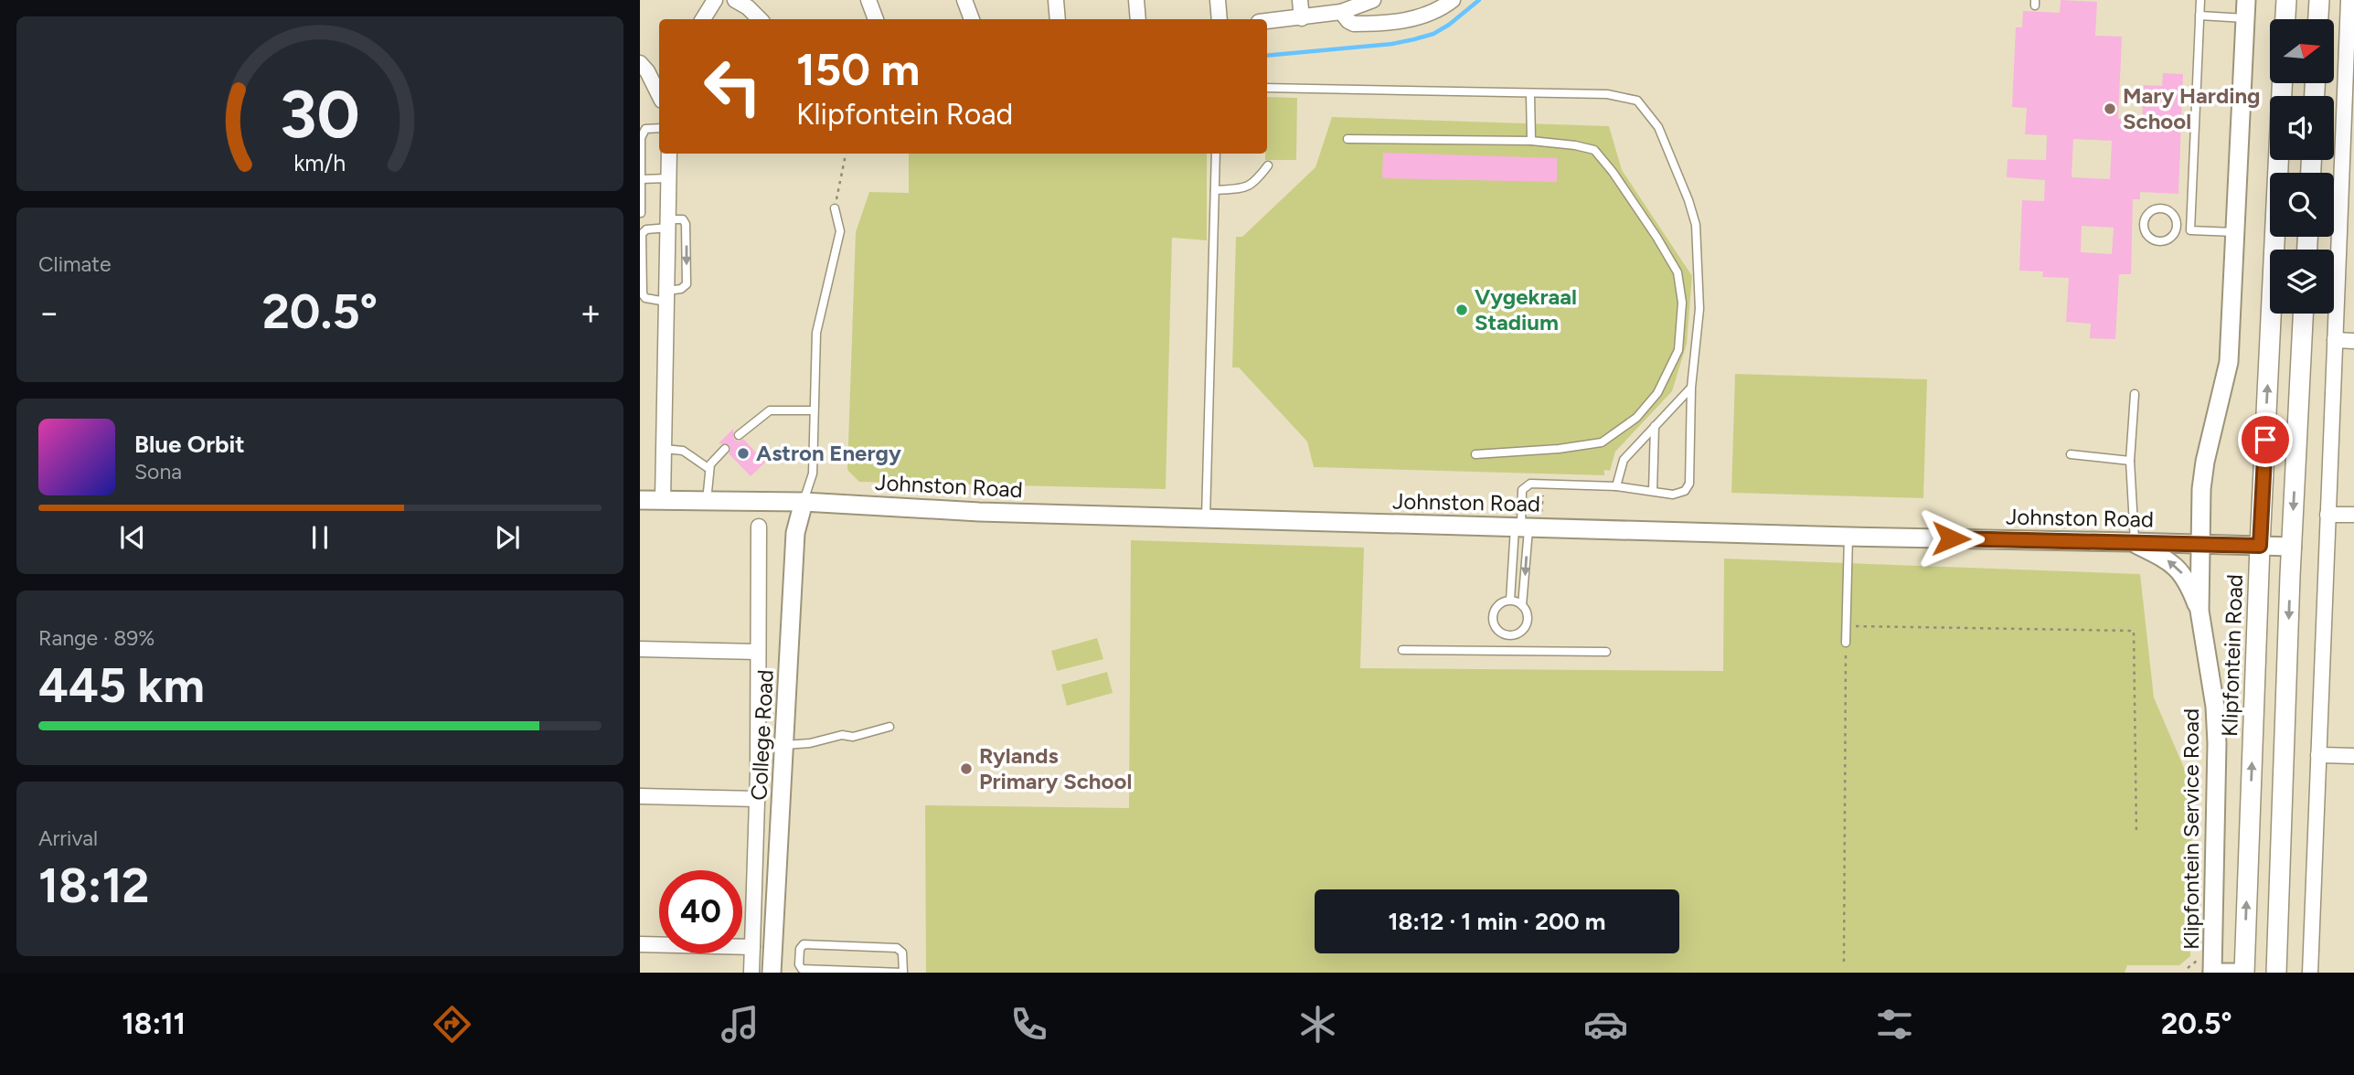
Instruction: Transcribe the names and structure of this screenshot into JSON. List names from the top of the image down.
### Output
{
  "streets": {
    "main road": ["Klipfontein Road"],
    "street": ["Johnston Road", "College Road", "Klipfontein Service Road"]
  },
  "crossings": [
    ["Johnston Road", "Klipfontein Road"],
    ["Johnston Road", "College Road"],
    ["Johnston Road", "Klipfontein Service Road"]
  ],
  "places": [
    "Mary Harding School",
    "Vygekraal Stadium",
    "Astron Energy",
    "Rylands Primary School"
  ],
  "north": "right",
  "page": {
    "turn": ["150 m", "Klipfontein Road"],
    "tile": [
      "Climate",
      ["Range · 89%", "445 km"],
      ["Arrival", "18:12"]
    ],
    "heat": ["−", "20.5°", "+"],
    "song": ["Blue Orbit", "Sona"],
    "limit": "40",
    "trip": "18:12 · 1 min · 200 m",
    "tabs": ["18:11", "20.5°"],
    "gauge": ["30", "km/h"]
  }
}
